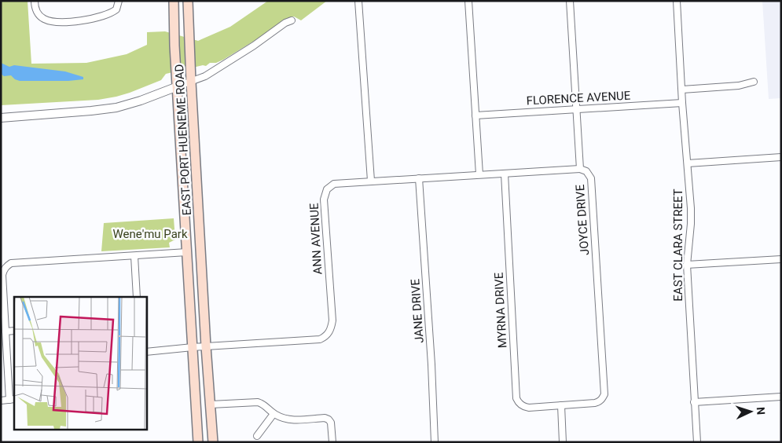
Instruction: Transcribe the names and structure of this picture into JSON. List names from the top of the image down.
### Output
{
  "streets": {
    "main road": ["EAST PORT HUENEME ROAD"],
    "street": [
      "FLORENCE AVENUE",
      "JOYCE DRIVE",
      "ANN AVENUE",
      "EAST CLARA STREET",
      "MYRNA DRIVE",
      "JANE DRIVE"
    ]
  },
  "crossings": [
    ["FLORENCE AVENUE", "JOYCE DRIVE"],
    ["FLORENCE AVENUE", "EAST CLARA STREET"],
    ["EAST PORT HUENEME ROAD", "ANN AVENUE"],
    ["JOYCE DRIVE", "ANN AVENUE"],
    ["JOYCE DRIVE", "MYRNA DRIVE"],
    ["ANN AVENUE", "MYRNA DRIVE"],
    ["ANN AVENUE", "JANE DRIVE"]
  ],
  "parks": ["Wene'mu Park"],
  "north": "right"
}
